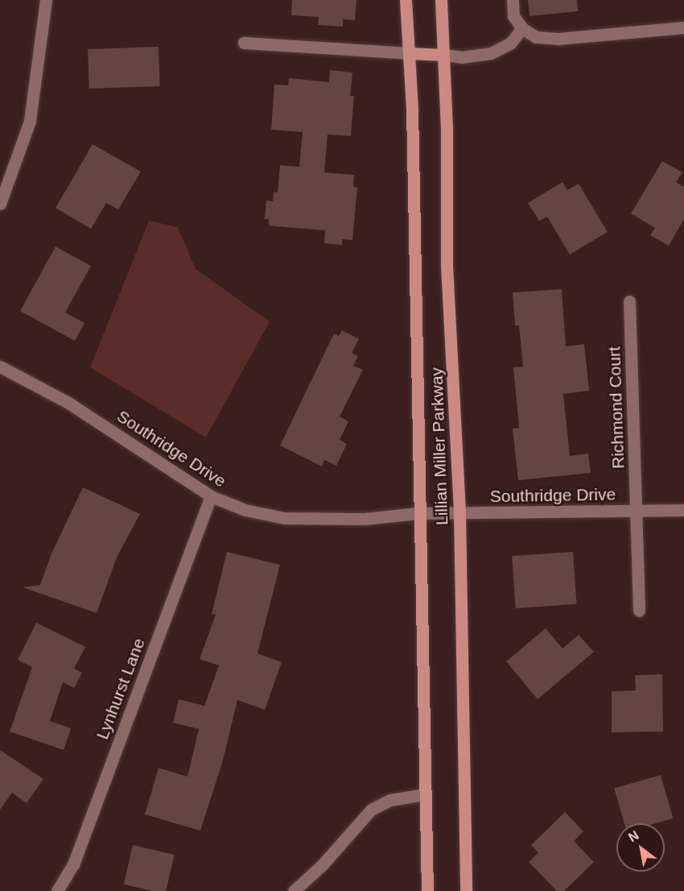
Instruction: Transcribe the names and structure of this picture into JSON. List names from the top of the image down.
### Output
{
  "streets": {
    "main road": ["Lillian Miller Parkway"],
    "street": ["Richmond Court", "Southridge Drive", "Lynhurst Lane"]
  },
  "crossings": [
    ["Richmond Court", "Southridge Drive"],
    ["Lillian Miller Parkway", "Southridge Drive"],
    ["Southridge Drive", "Lynhurst Lane"]
  ],
  "north": "top left"
}
